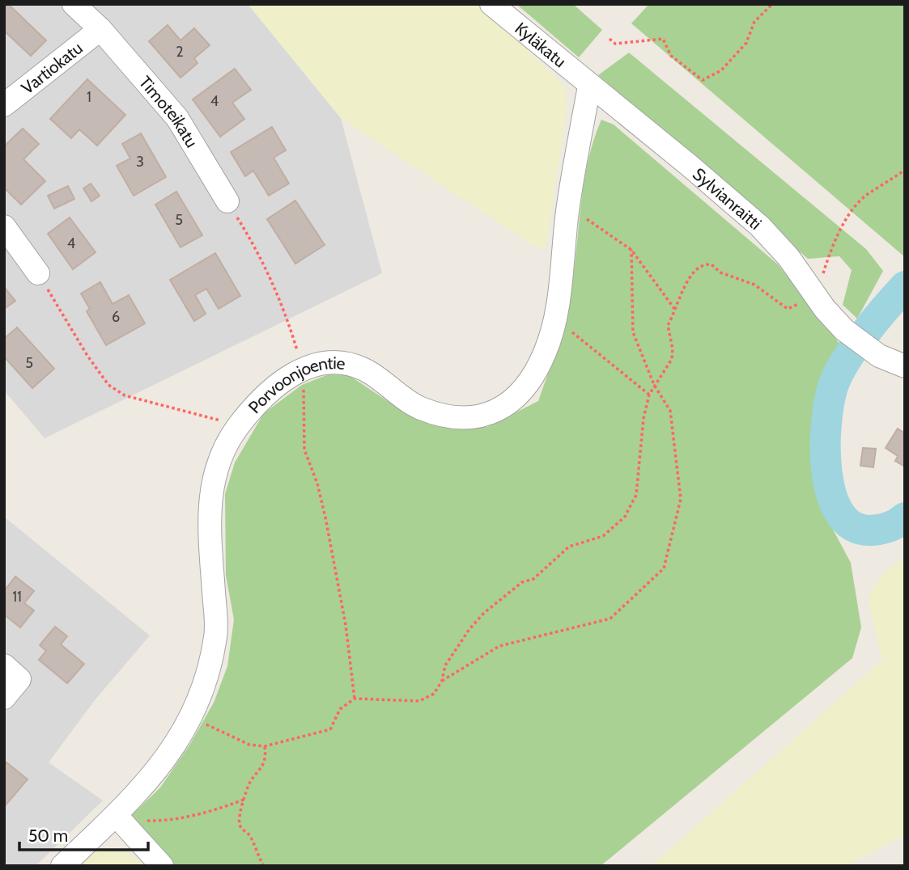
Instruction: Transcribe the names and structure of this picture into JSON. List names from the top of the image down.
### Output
{
  "streets": {
    "street": [
      "Kyläkatu",
      "Vartiokatu",
      "Timoteikatu",
      "Sylvianraitti",
      "Porvoonjoentie"
    ]
  },
  "crossings": [
    ["Kyläkatu", "Sylvianraitti"],
    ["Kyläkatu", "Porvoonjoentie"],
    ["Vartiokatu", "Timoteikatu"],
    ["Sylvianraitti", "Porvoonjoentie"]
  ],
  "house_numbers": [
    "2",
    "1",
    "4",
    "3",
    "5",
    "4",
    "6",
    "5",
    "11"
  ],
  "scale_bar": "50 m"
}
